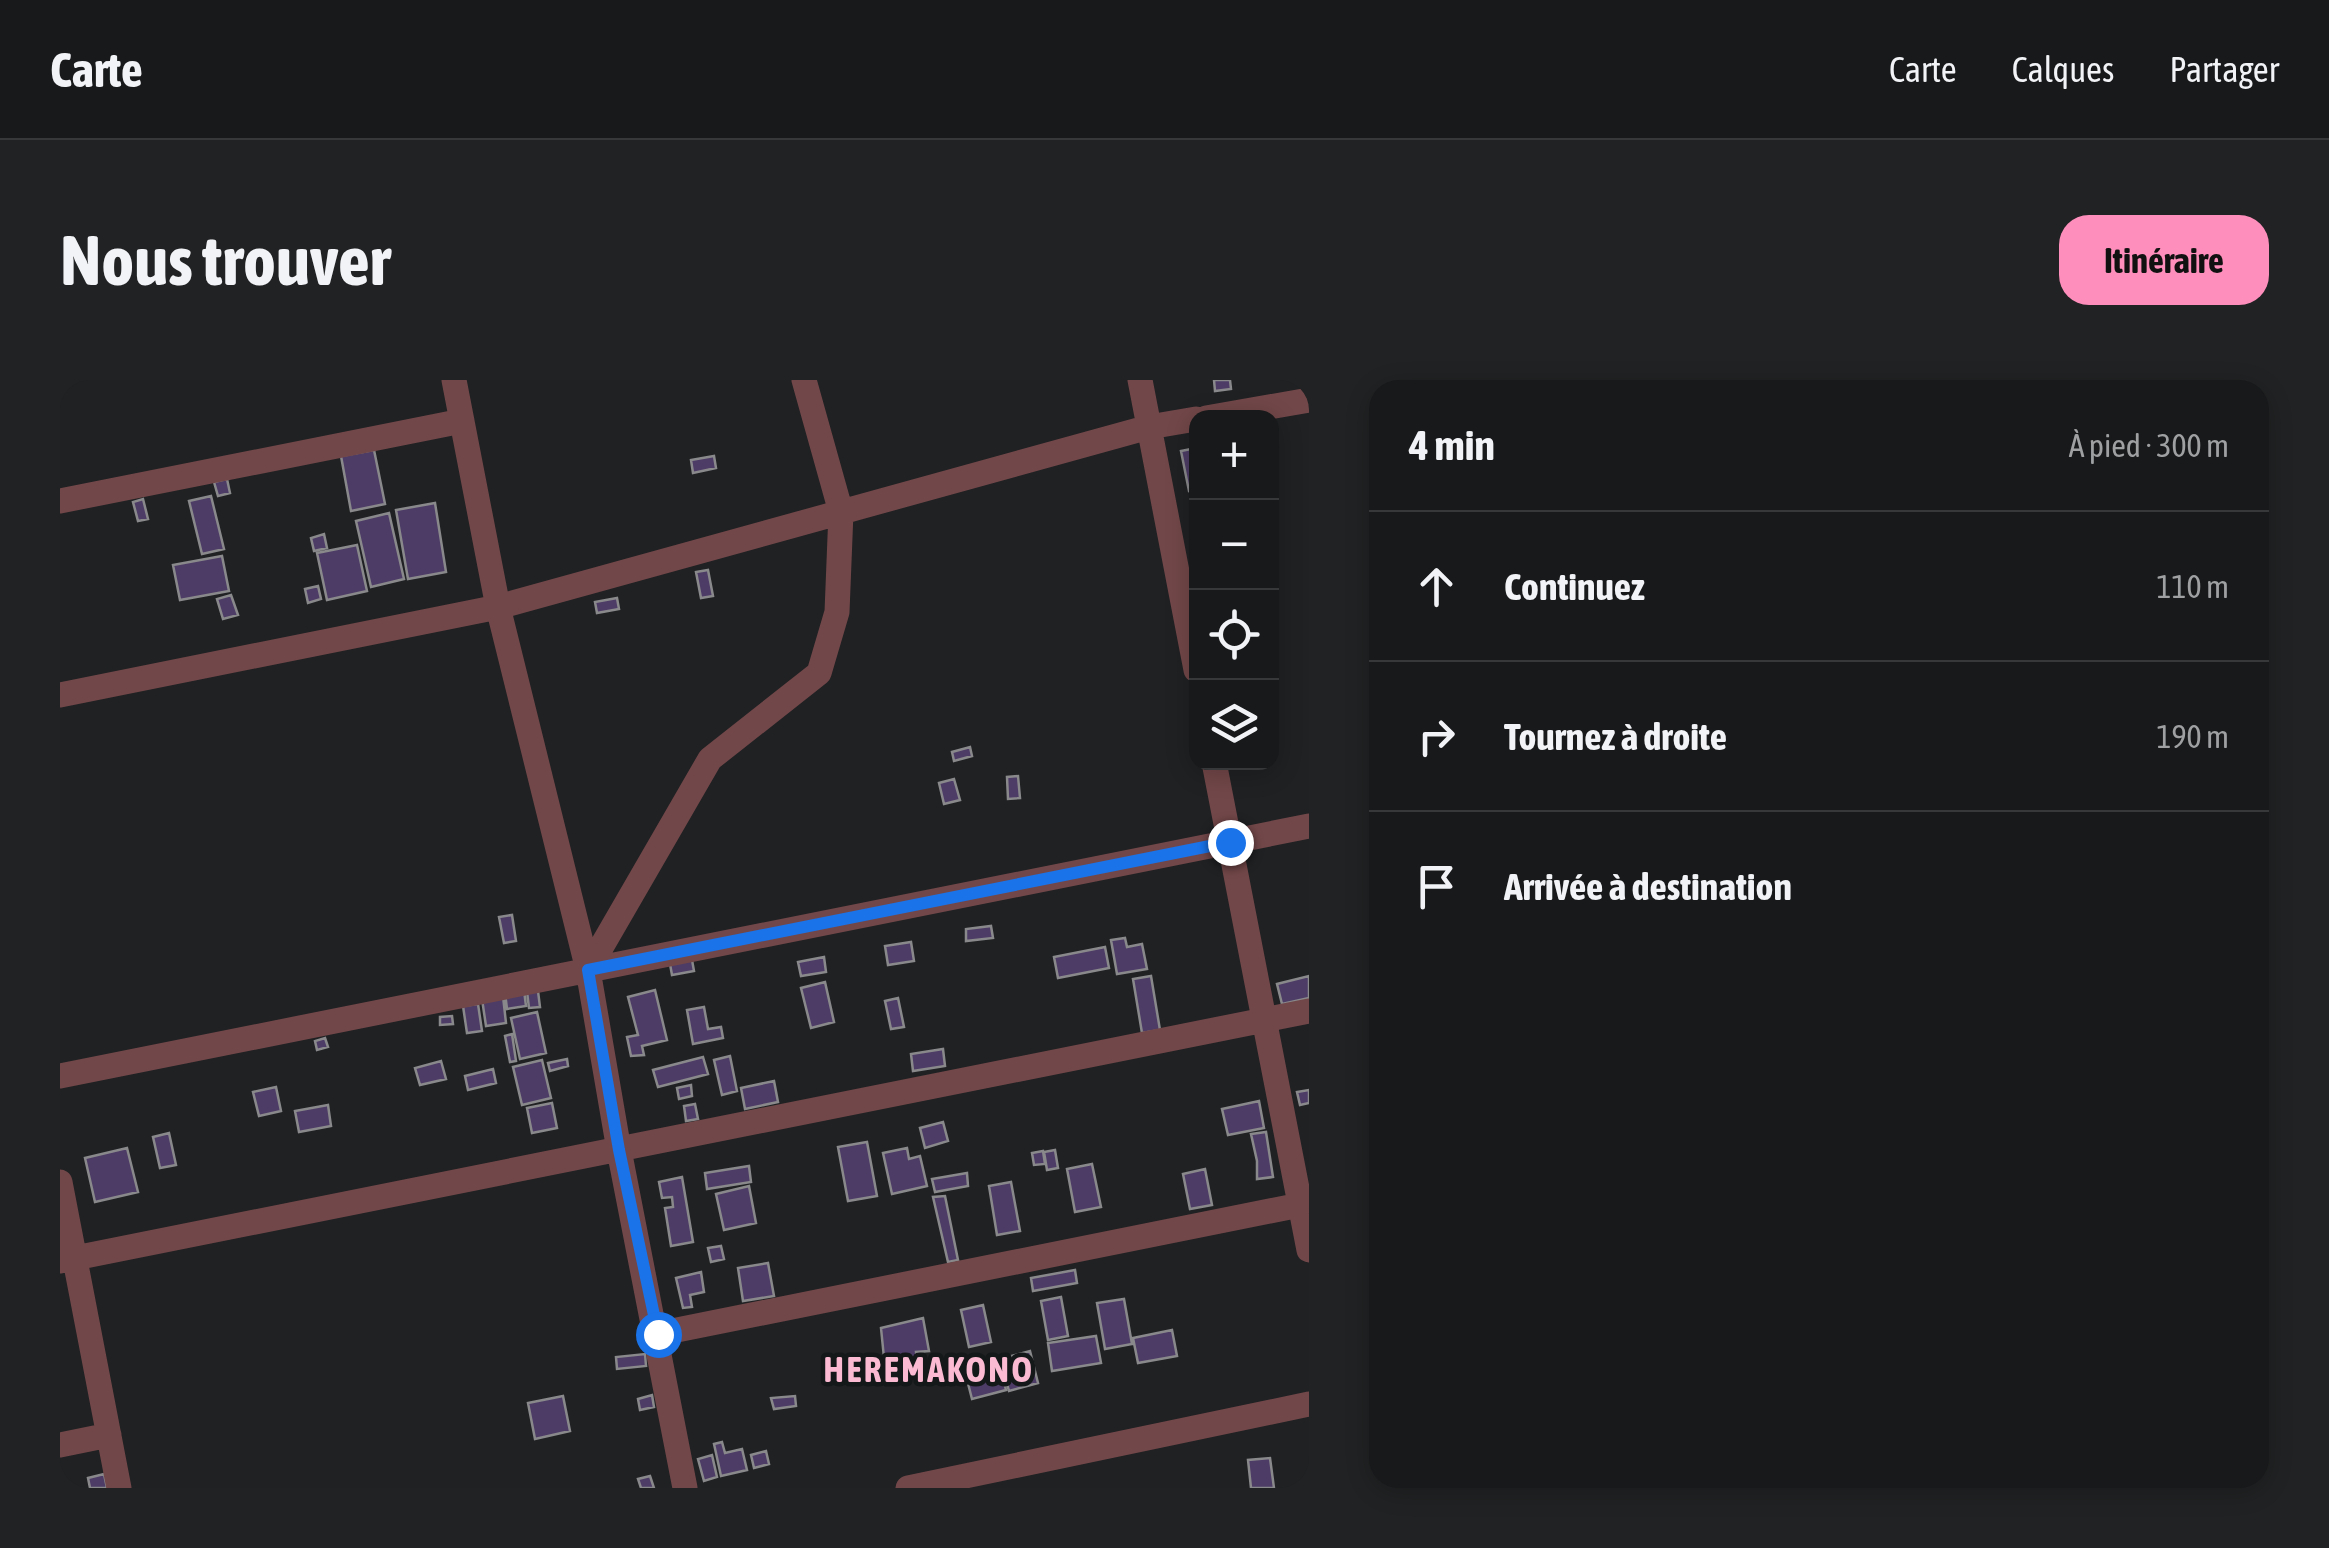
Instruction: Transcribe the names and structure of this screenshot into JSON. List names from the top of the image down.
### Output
{
  "districts": ["HEREMAKONO"],
  "page": {
    "header": "Carte",
    "nav": ["Carte", "Calques", "Partager"],
    "buttons": "Itinéraire",
    "title": "Nous trouver",
    "heading": ["4 min", "À pied · 300 m"],
    "map_buttons": ["+", "−"],
    "list": [
      ["Continuez", "110 m"],
      ["Tournez à droite", "190 m"],
      "Arrivée à destination"
    ]
  }
}
